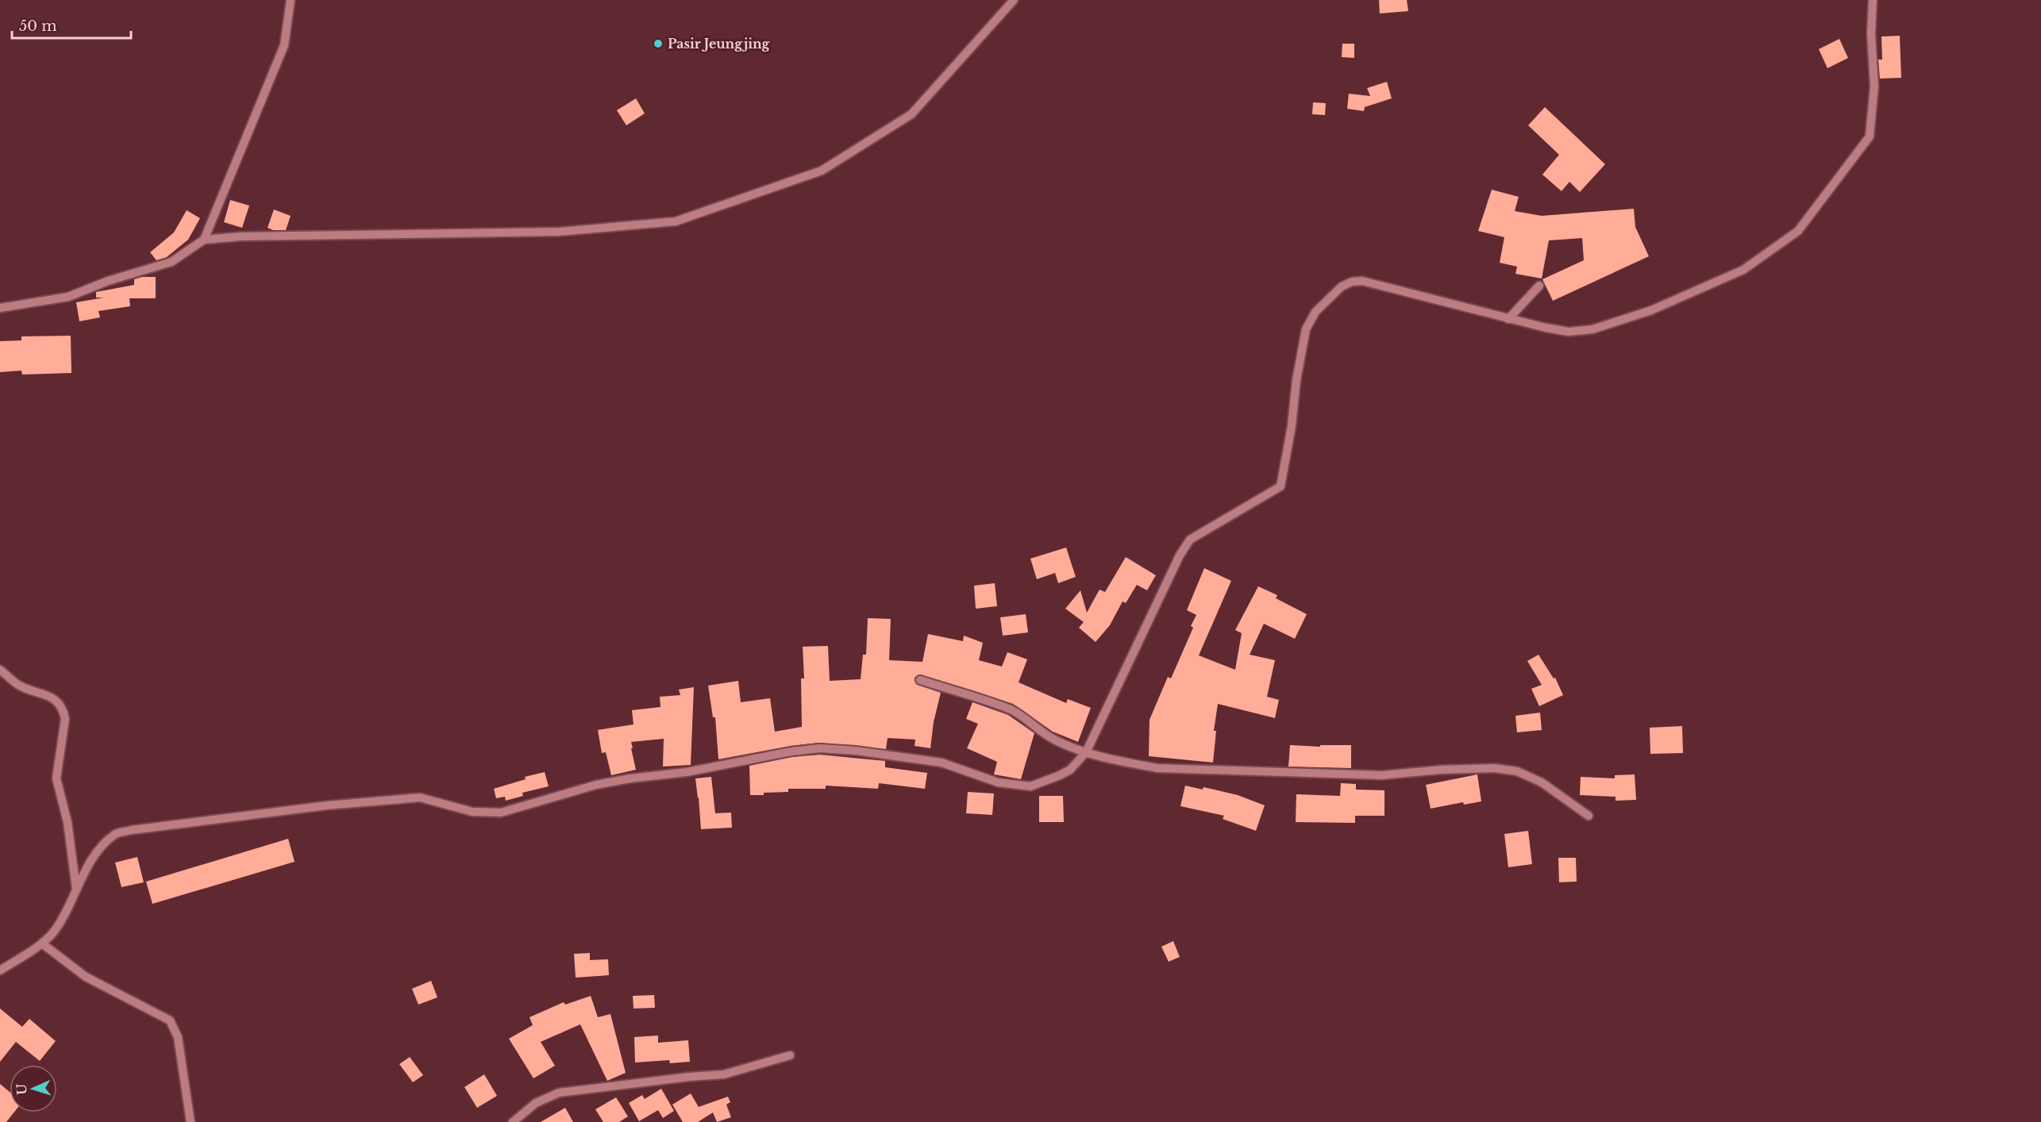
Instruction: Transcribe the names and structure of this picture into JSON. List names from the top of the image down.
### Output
{
  "places": ["Pasir Jeungjing"],
  "scale_bar": "50 m",
  "north": "left"
}
